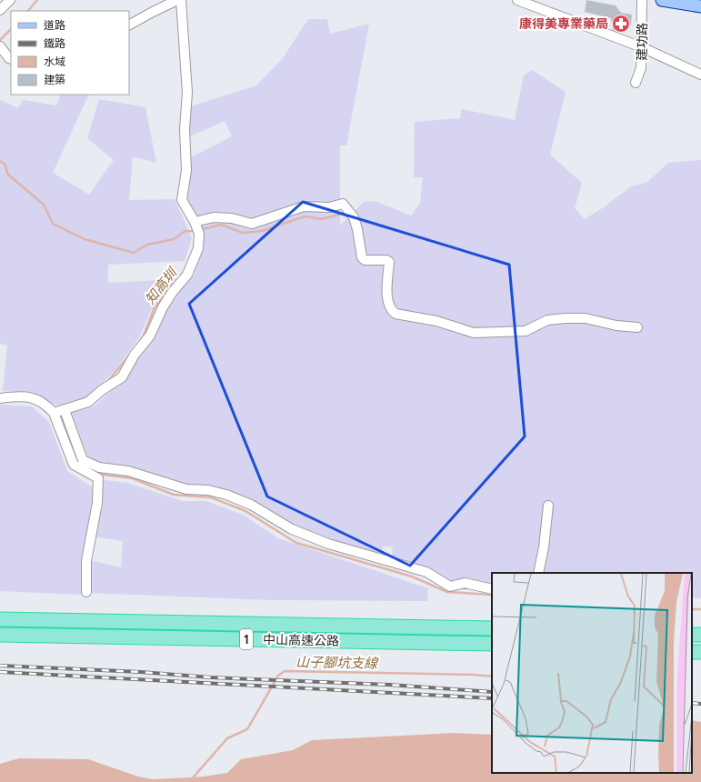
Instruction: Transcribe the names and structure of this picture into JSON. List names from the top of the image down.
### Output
{
  "streets": {
    "highway": ["1", "中山高速公路"],
    "street": ["建功路"]
  },
  "water": ["知高圳", "山子腳坑支線"],
  "places": {
    "pharmacy": ["康得美專業藥局"]
  },
  "legend": [
    "道路",
    "鐵路",
    "水域",
    "建築"
  ]
}
